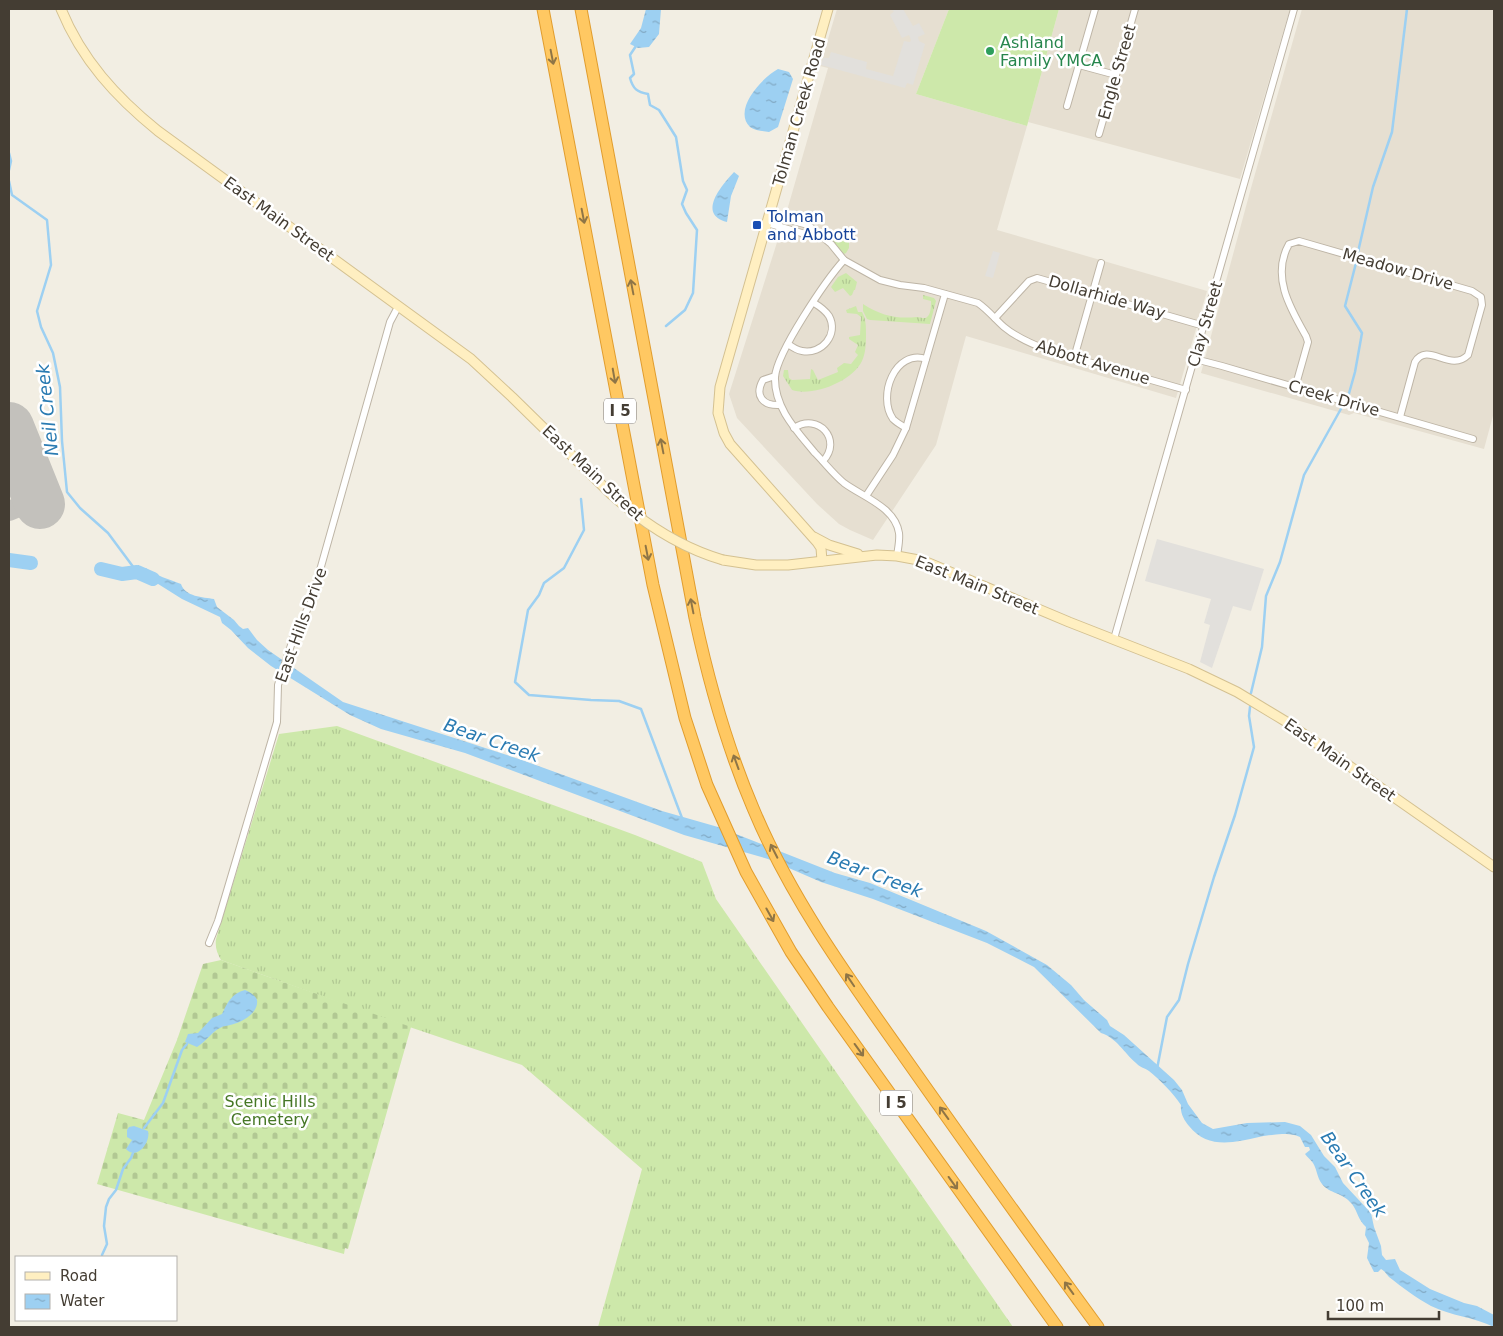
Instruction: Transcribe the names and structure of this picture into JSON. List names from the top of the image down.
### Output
{
  "streets": {
    "highway": ["I 5"],
    "street": [
      "Engle Street",
      "Tolman Creek Road",
      "East Main Street",
      "Meadow Drive",
      "Dollarhide Way",
      "Clay Street",
      "Abbott Avenue",
      "Creek Drive",
      "East Hills Drive"
    ]
  },
  "crossings": [
    ["Tolman Creek Road", "East Main Street"],
    ["Tolman Creek Road", "Abbott Avenue"],
    ["East Main Street", "Clay Street"],
    ["East Main Street", "East Hills Drive"],
    ["Meadow Drive", "Creek Drive"],
    ["Dollarhide Way", "Clay Street"],
    ["Dollarhide Way", "Abbott Avenue"],
    ["Clay Street", "Abbott Avenue"],
    ["Clay Street", "Creek Drive"]
  ],
  "water": ["Neil Creek", "Bear Creek"],
  "parks": ["Scenic Hills Cemetery"],
  "places": {
    "other": ["Ashland Family YMCA"],
    "transit": ["Tolman and Abbott"]
  },
  "legend": ["Road", "Water"],
  "scale_bar": "100 m"
}
